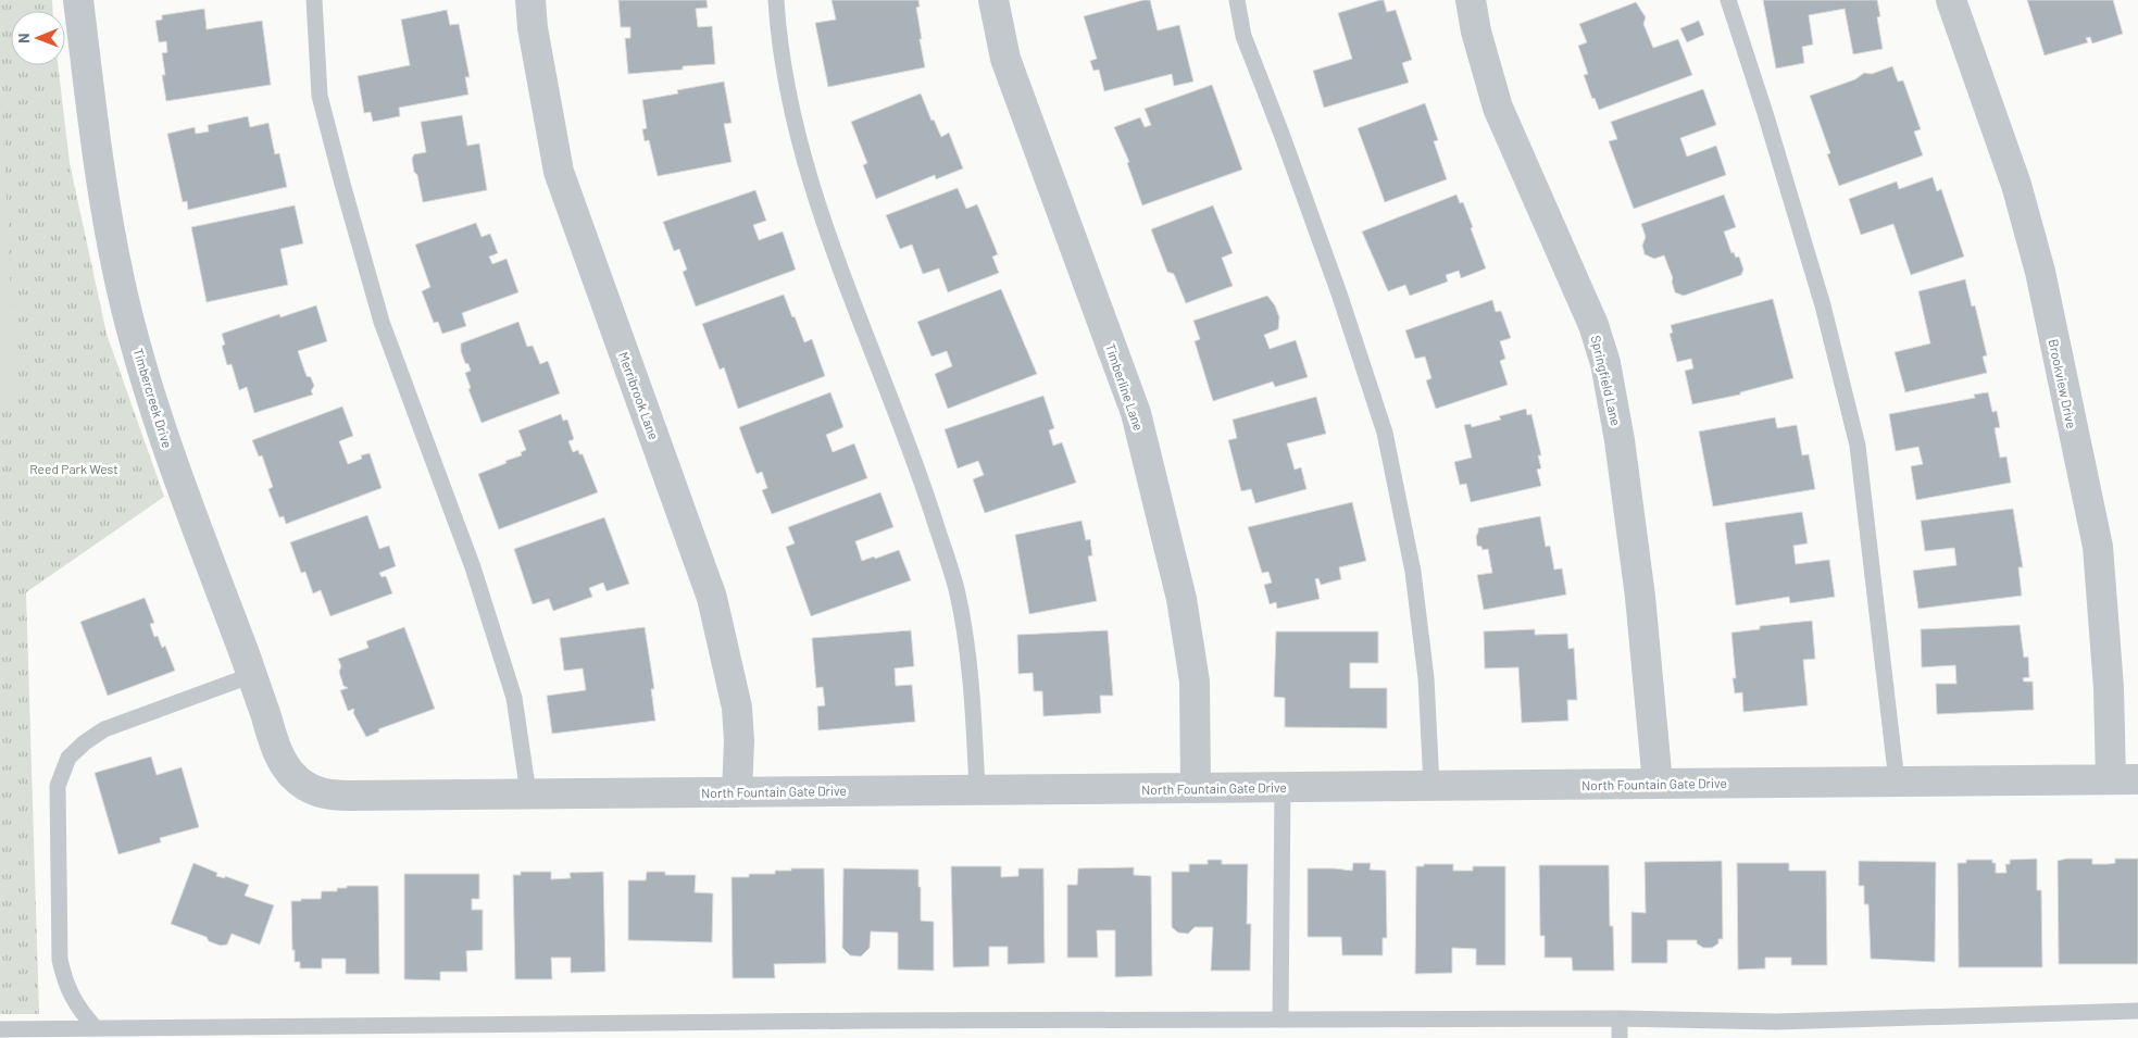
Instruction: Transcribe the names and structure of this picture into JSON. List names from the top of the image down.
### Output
{
  "streets": {
    "street": [
      "Springfield Lane",
      "Brookview Drive",
      "Timberline Lane",
      "Merribrook Lane",
      "Timbercreek Drive",
      "North Fountain Gate Drive"
    ]
  },
  "crossings": [
    ["Springfield Lane", "North Fountain Gate Drive"],
    ["Brookview Drive", "North Fountain Gate Drive"],
    ["Timberline Lane", "North Fountain Gate Drive"],
    ["Merribrook Lane", "North Fountain Gate Drive"],
    ["Timbercreek Drive", "North Fountain Gate Drive"]
  ],
  "parks": ["Reed Park West"],
  "north": "left"
}
